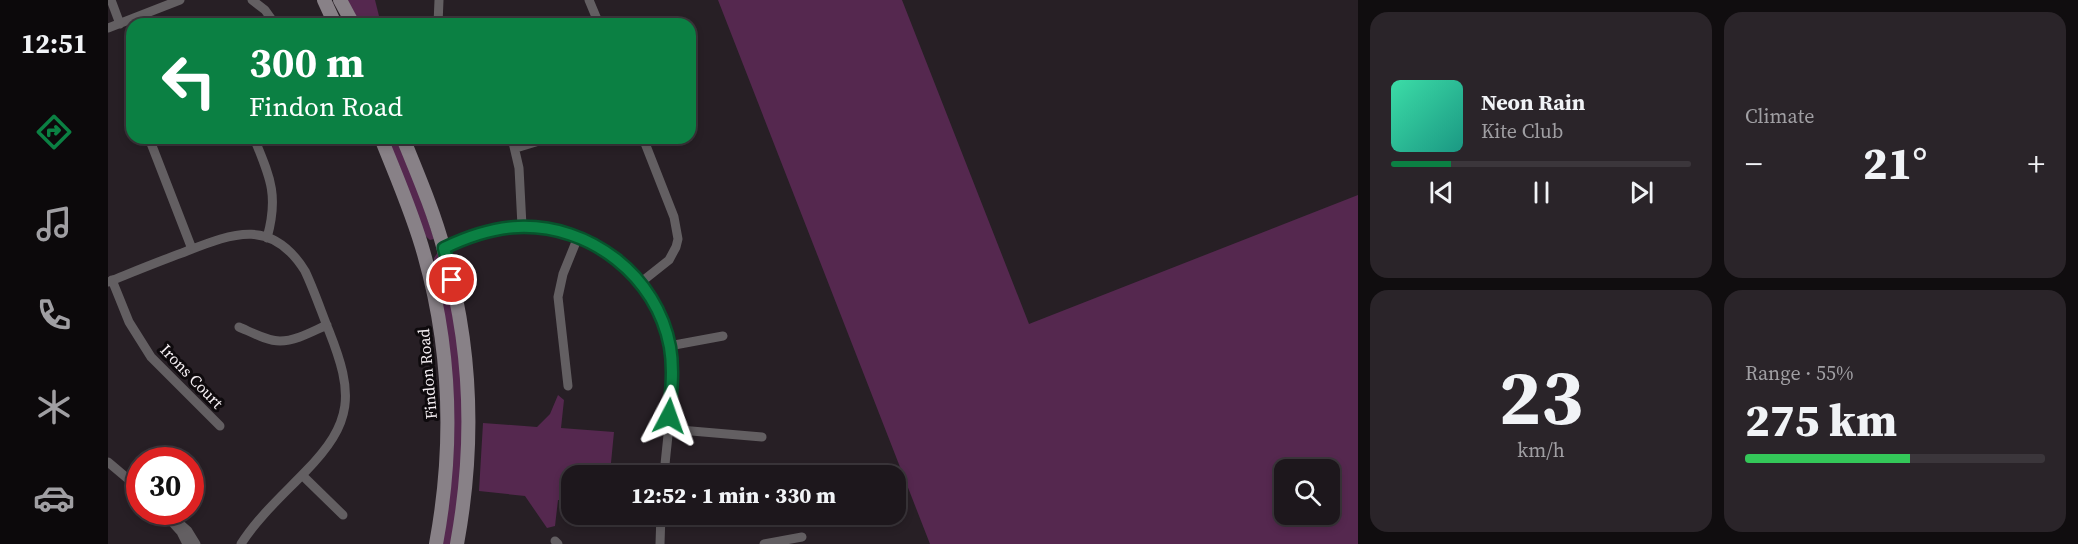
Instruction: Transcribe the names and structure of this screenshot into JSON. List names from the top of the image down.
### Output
{
  "streets": {
    "main road": ["Findon Road"],
    "street": ["Irons Court"]
  },
  "page": {
    "tabs": "12:51",
    "tile": [
      "Climate",
      ["23", "km/h"],
      ["Range · 55%", "275 km"]
    ],
    "turn": ["300 m", "Findon Road"],
    "song": ["Neon Rain", "Kite Club"],
    "heat": ["−", "21°", "+"],
    "limit": "30",
    "trip": "12:52 · 1 min · 330 m"
  }
}
